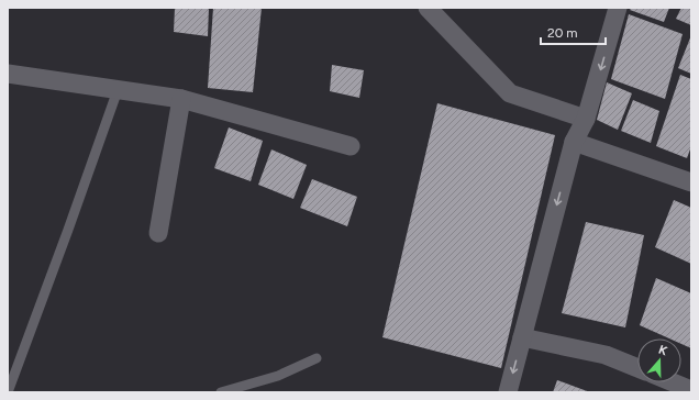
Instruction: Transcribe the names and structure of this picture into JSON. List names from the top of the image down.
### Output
{
  "scale_bar": "20 m",
  "north": "top"
}
